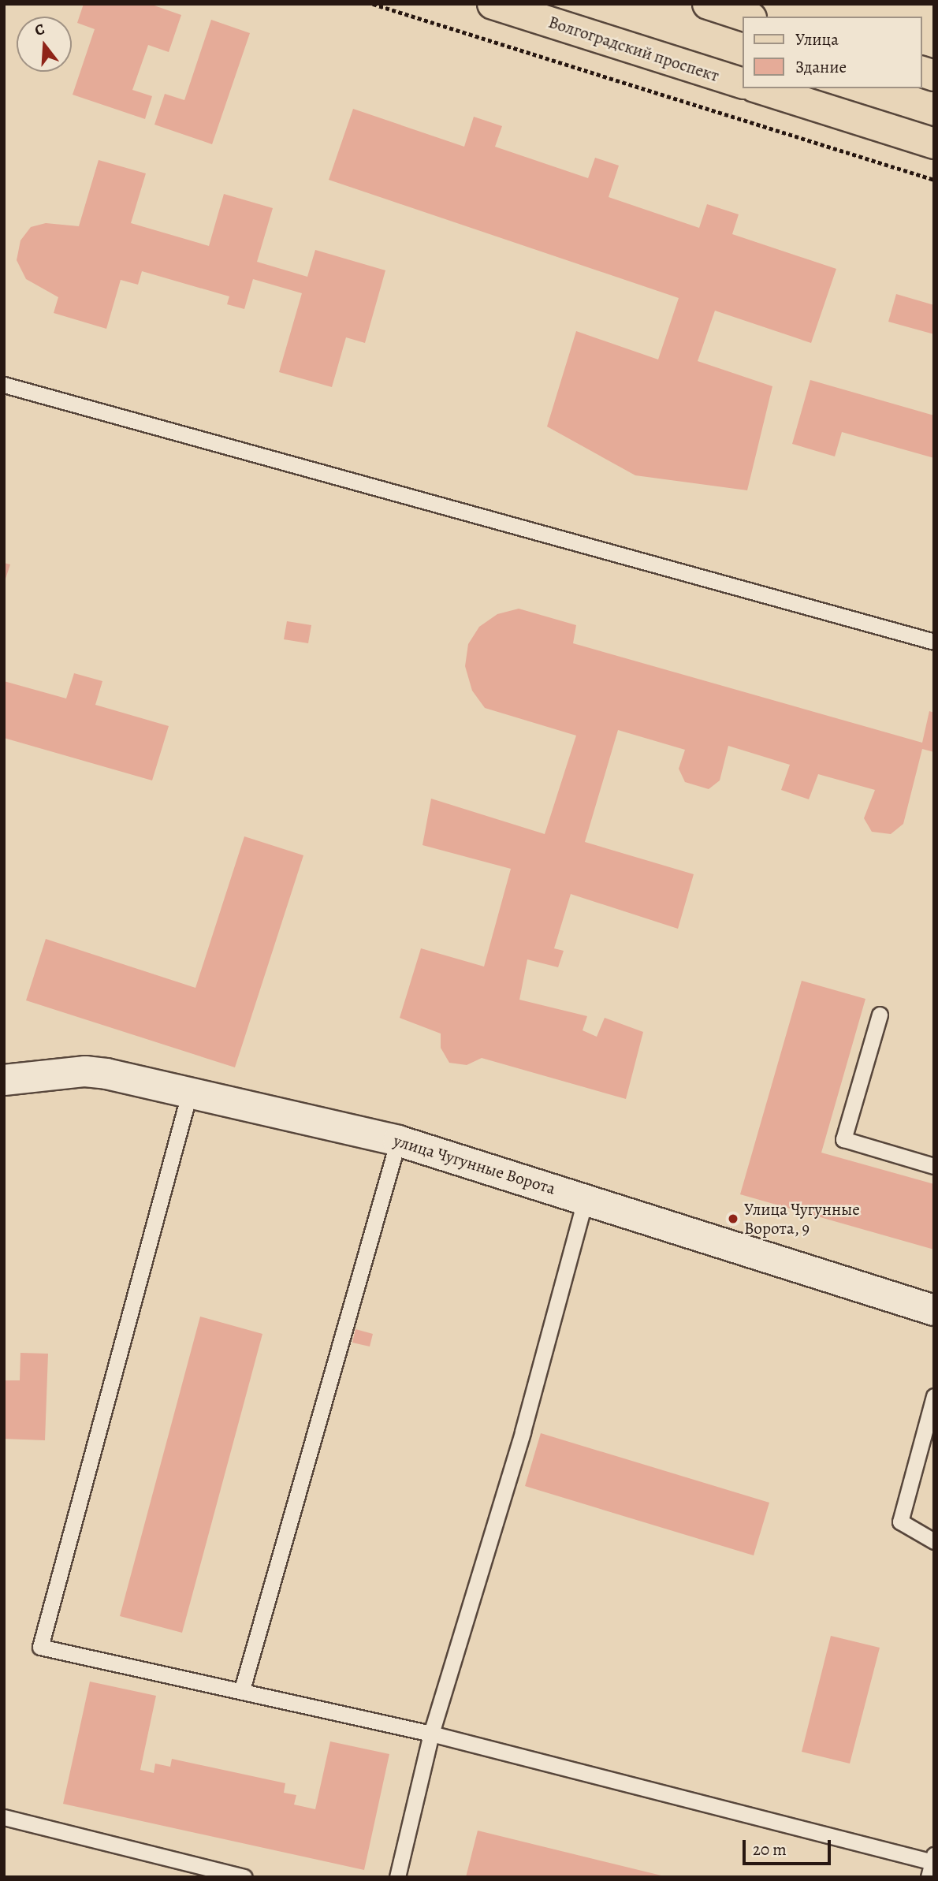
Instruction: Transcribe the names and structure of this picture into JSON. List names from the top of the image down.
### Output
{
  "streets": {
    "main road": ["Волгоградский проспект"],
    "street": ["улица Чугунные Ворота"]
  },
  "places": ["Улица Чугунные Ворота, 9"],
  "legend": ["Улица", "Здание"],
  "scale_bar": "20 m",
  "north": "top"
}
